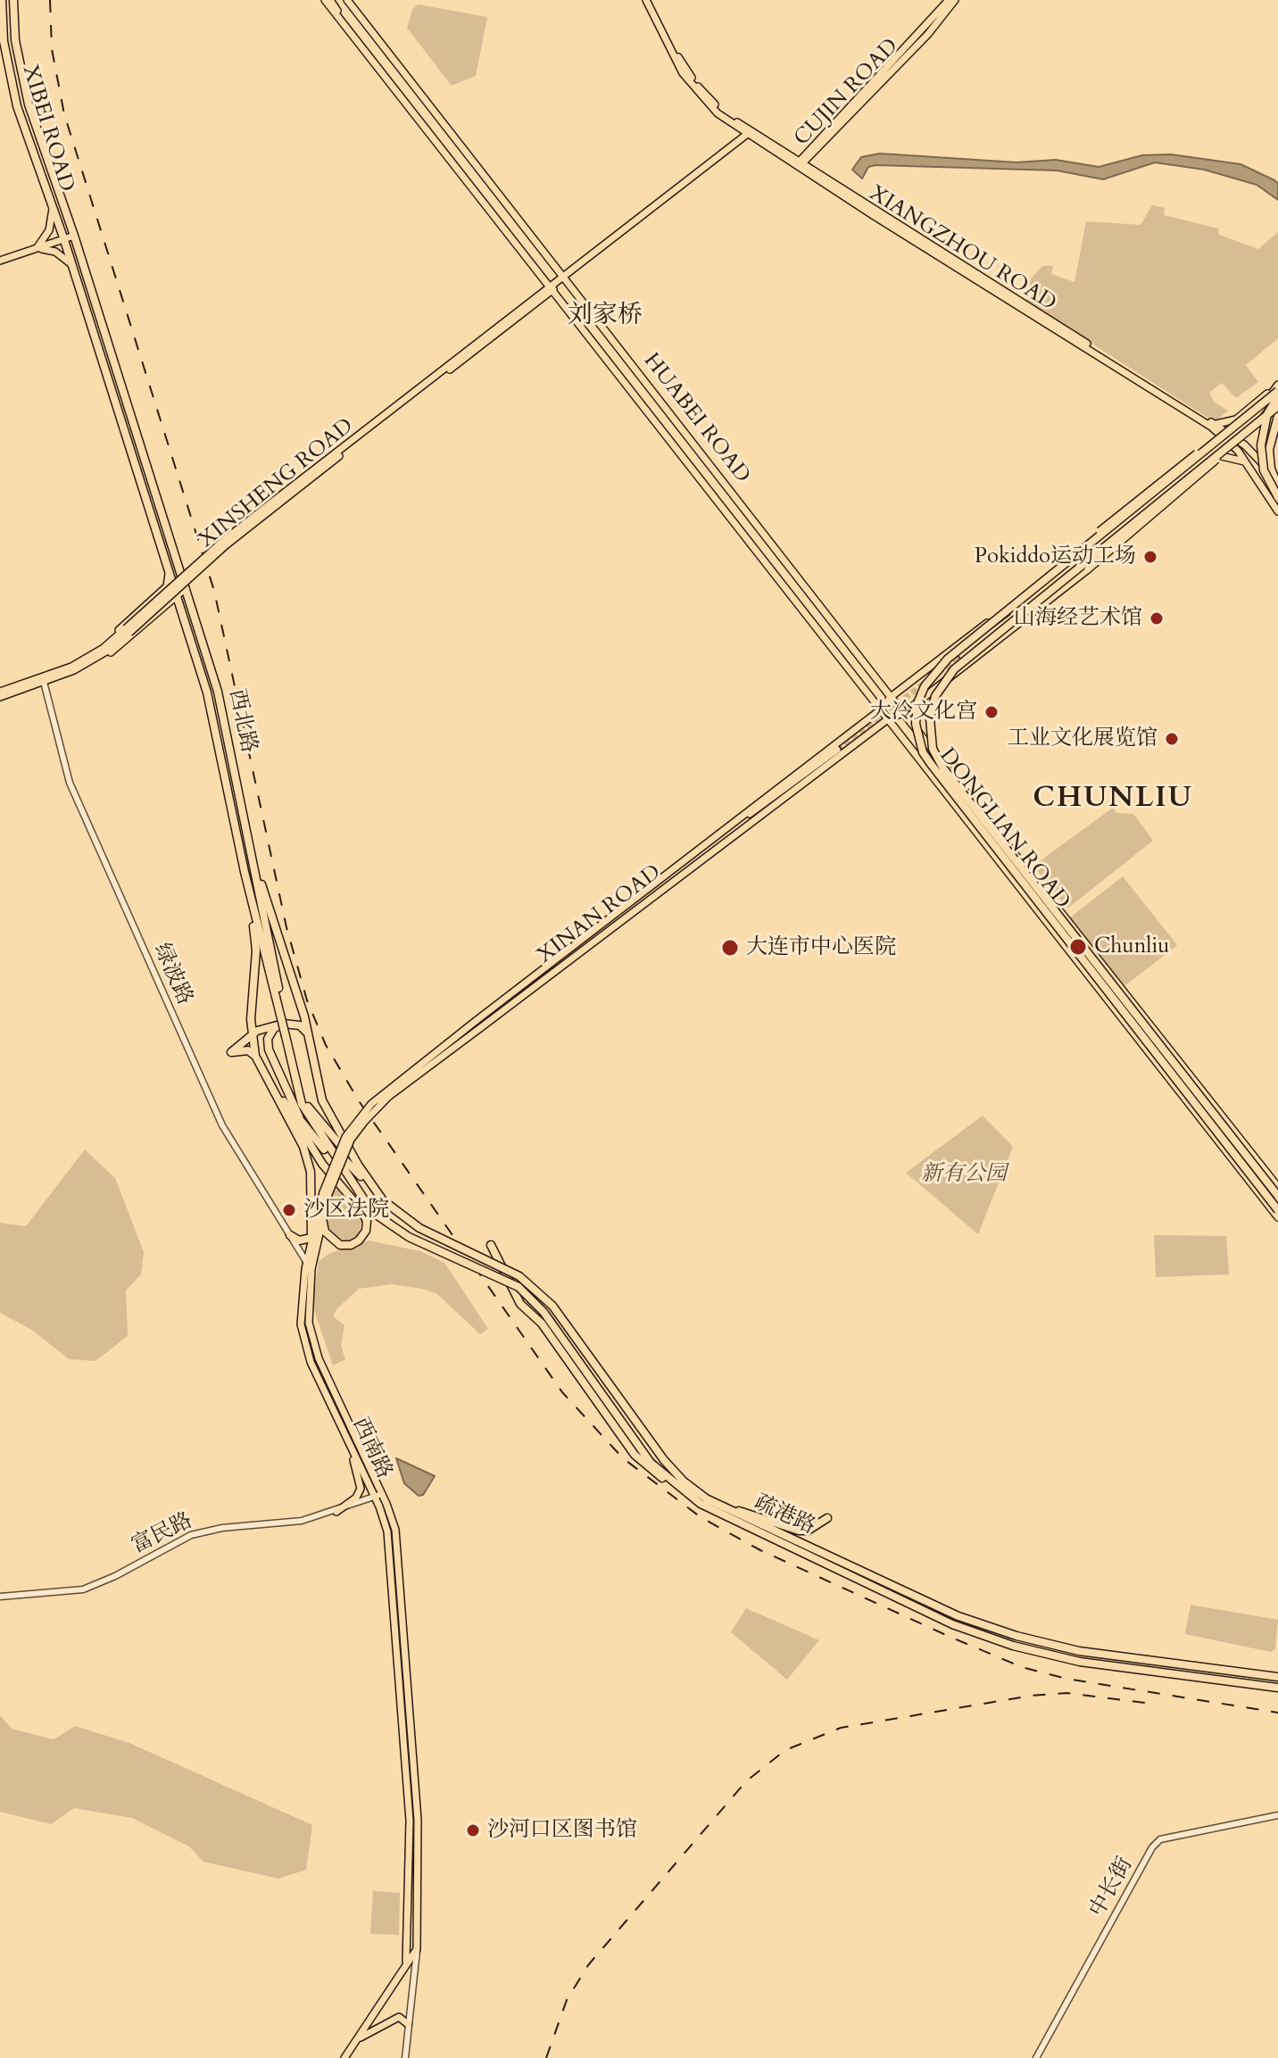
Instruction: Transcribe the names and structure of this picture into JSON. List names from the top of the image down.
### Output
{
  "streets": {
    "highway": [
      "XIBEI ROAD",
      "西北路",
      "DONGLIAN ROAD",
      "疏港路"
    ],
    "main road": [
      "CUJIN ROAD",
      "XIANGZHOU ROAD",
      "HUABEI ROAD",
      "XINSHENG ROAD",
      "XINAN ROAD",
      "西南路"
    ],
    "street": ["绿波路", "富民路", "中长街"]
  },
  "crossings": [
    ["CUJIN ROAD", "XIANGZHOU ROAD"],
    ["XIBEI ROAD", "西北路"],
    ["XIANGZHOU ROAD", "XINSHENG ROAD"],
    ["XIANGZHOU ROAD", "DONGLIAN ROAD"],
    ["XIANGZHOU ROAD", "XINAN ROAD"],
    ["HUABEI ROAD", "XINSHENG ROAD"],
    ["HUABEI ROAD", "XINAN ROAD"],
    ["XINSHENG ROAD", "绿波路"],
    ["西北路", "疏港路"],
    ["DONGLIAN ROAD", "XINAN ROAD"],
    ["XINAN ROAD", "西南路"],
    ["绿波路", "西南路"],
    ["西南路", "富民路"]
  ],
  "districts": ["刘家桥", "CHUNLIU"],
  "parks": ["新有公园"],
  "places": [
    "Pokiddo运动工场",
    "山海经艺术馆",
    "大冷文化宫",
    "工业文化展览馆",
    "Chunliu",
    "大连市中心医院",
    "沙区法院",
    "沙河口区图书馆"
  ]
}
